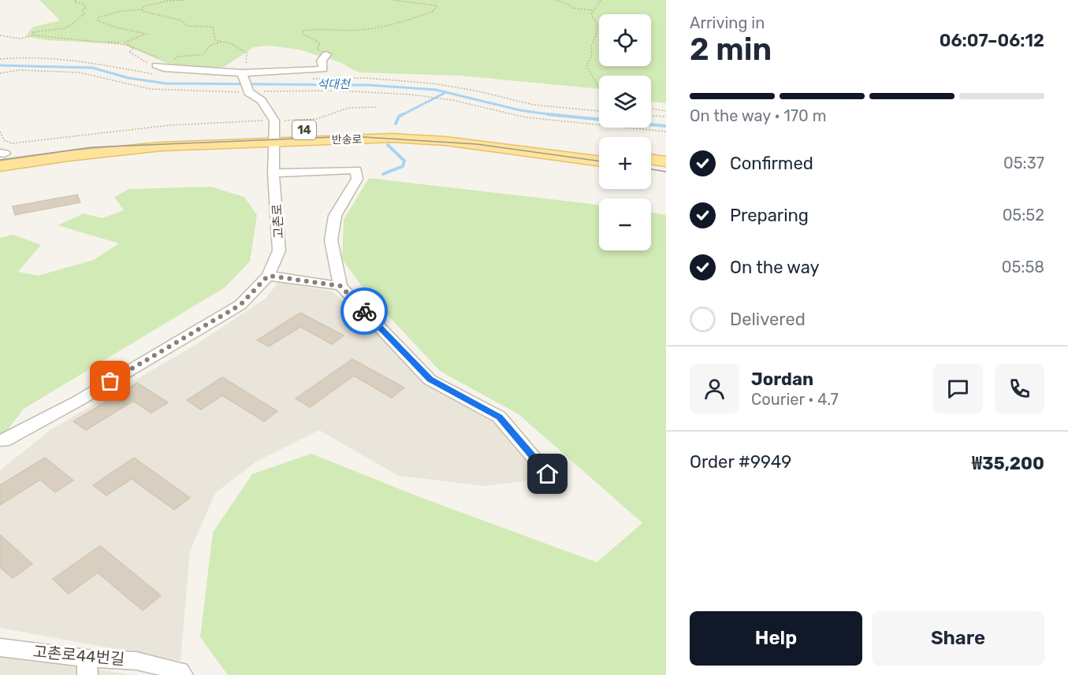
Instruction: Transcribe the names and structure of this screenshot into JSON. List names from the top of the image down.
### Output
{
  "streets": {
    "main road": ["14", "반송로"],
    "street": ["고촌로", "고촌로44번길"]
  },
  "crossings": [
    ["반송로", "고촌로"]
  ],
  "water": ["석대천"],
  "page": {
    "heading": ["2 min", "Arriving in", "06:07–06:12"],
    "panel": [
      "Jordan",
      "Courier · 4.7",
      "Order #9949",
      "₩35,200"
    ],
    "map_buttons": ["+", "−"],
    "bar": "On the way · 170 m",
    "list": [
      ["Confirmed", "05:37"],
      ["Preparing", "05:52"],
      ["On the way", "05:58"],
      "Delivered"
    ],
    "buttons": ["Help", "Share"]
  }
}
